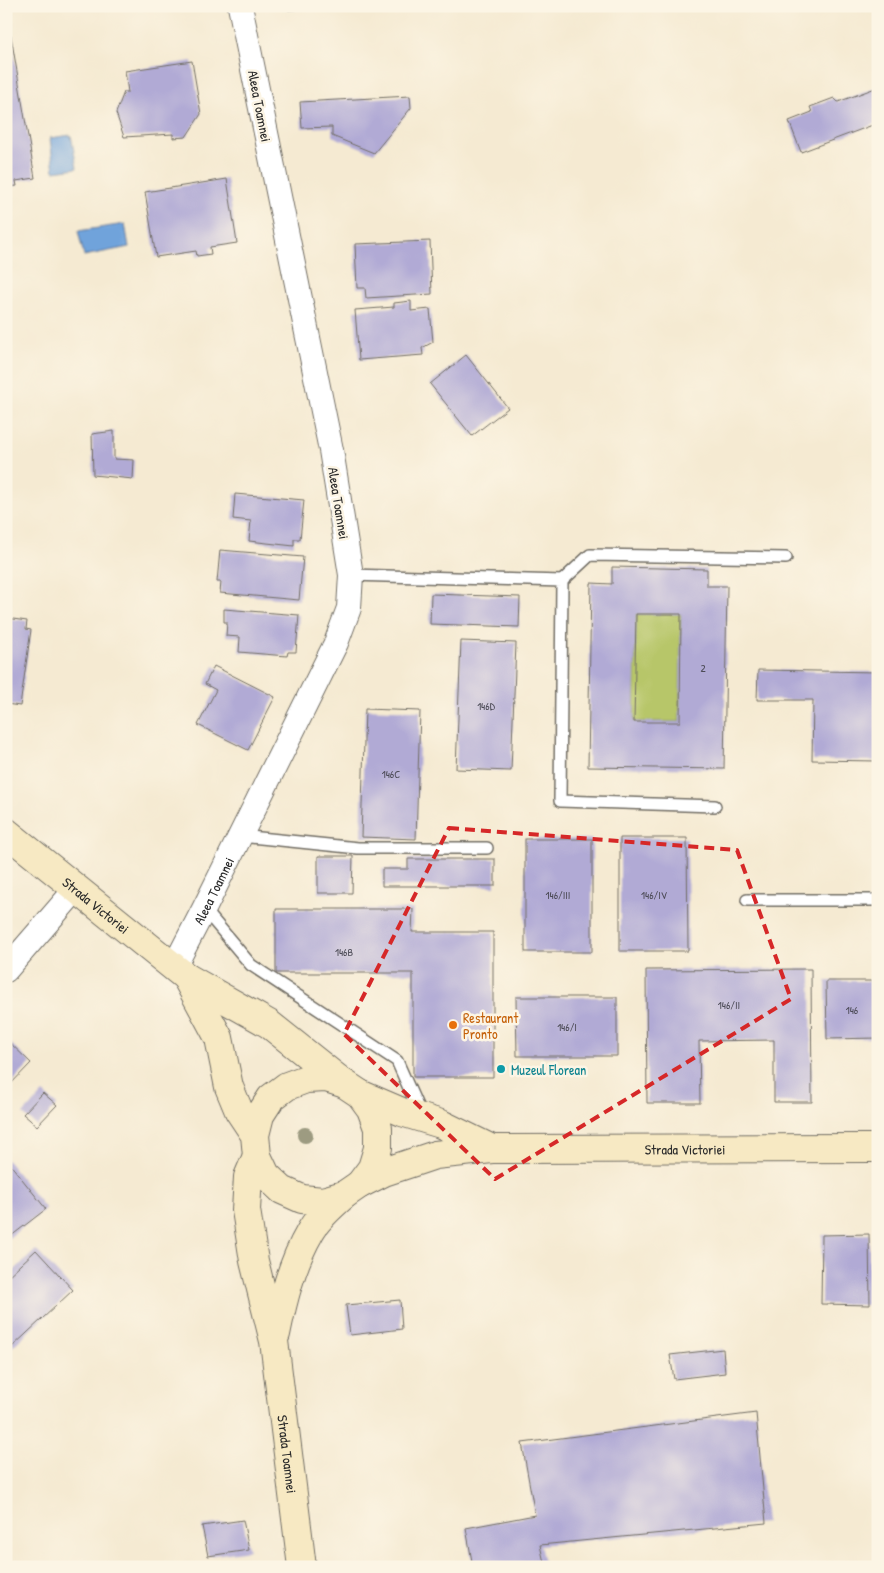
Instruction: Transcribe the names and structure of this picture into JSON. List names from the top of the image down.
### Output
{
  "streets": {
    "street": ["Aleea Toamnei", "Strada Victoriei", "Strada Toamnei"]
  },
  "crossings": [
    ["Aleea Toamnei", "Strada Victoriei"]
  ],
  "places": ["Restaurant Pronto", "Muzeul Florean"],
  "house_numbers": [
    "2",
    "146D",
    "146C",
    "146/III",
    "146/IV",
    "146B",
    "146/II",
    "146",
    "146/I"
  ]
}
